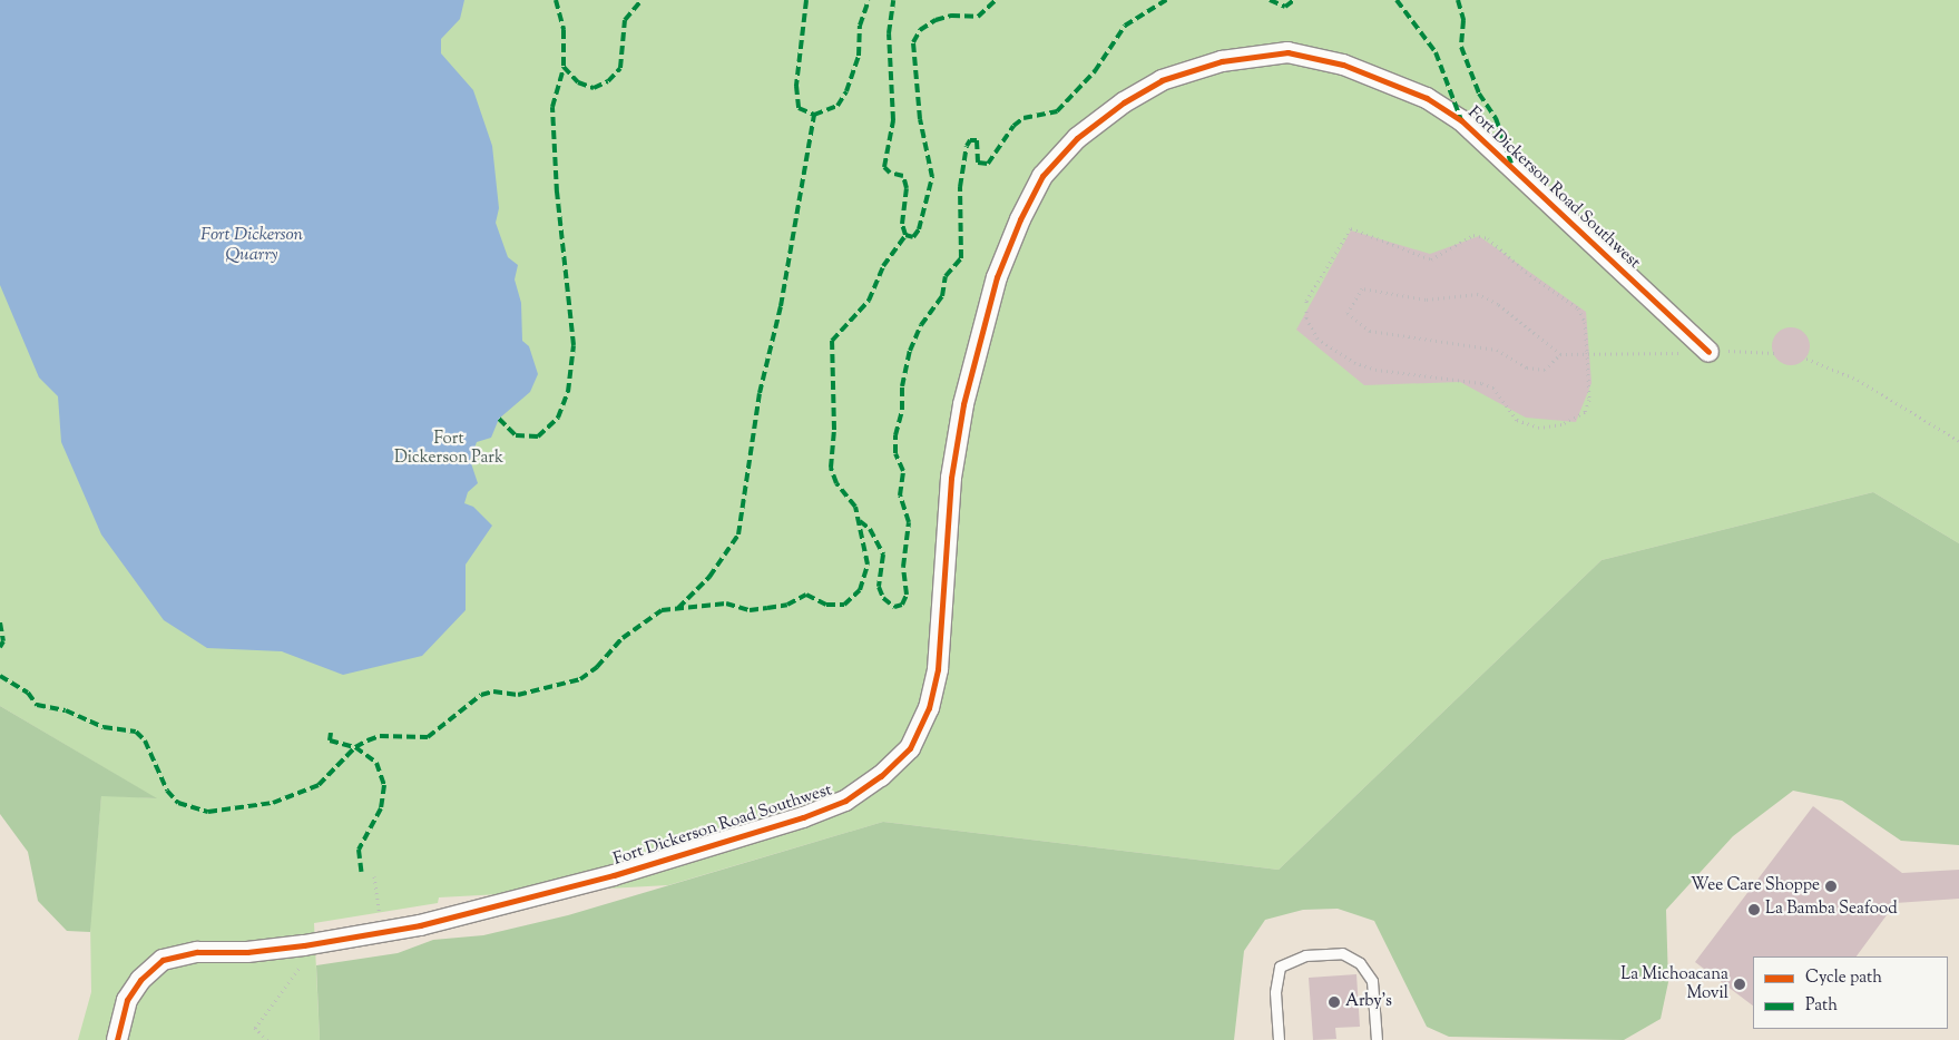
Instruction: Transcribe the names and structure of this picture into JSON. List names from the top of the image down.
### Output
{
  "streets": {
    "street": ["Fort Dickerson Road Southwest"]
  },
  "water": ["Fort Dickerson Quarry"],
  "parks": ["Fort Dickerson Park"],
  "places": [
    "Wee Care Shoppe",
    "La Bamba Seafood",
    "La Michoacana Movil",
    "Arby's"
  ],
  "legend": ["Cycle path", "Path"]
}
